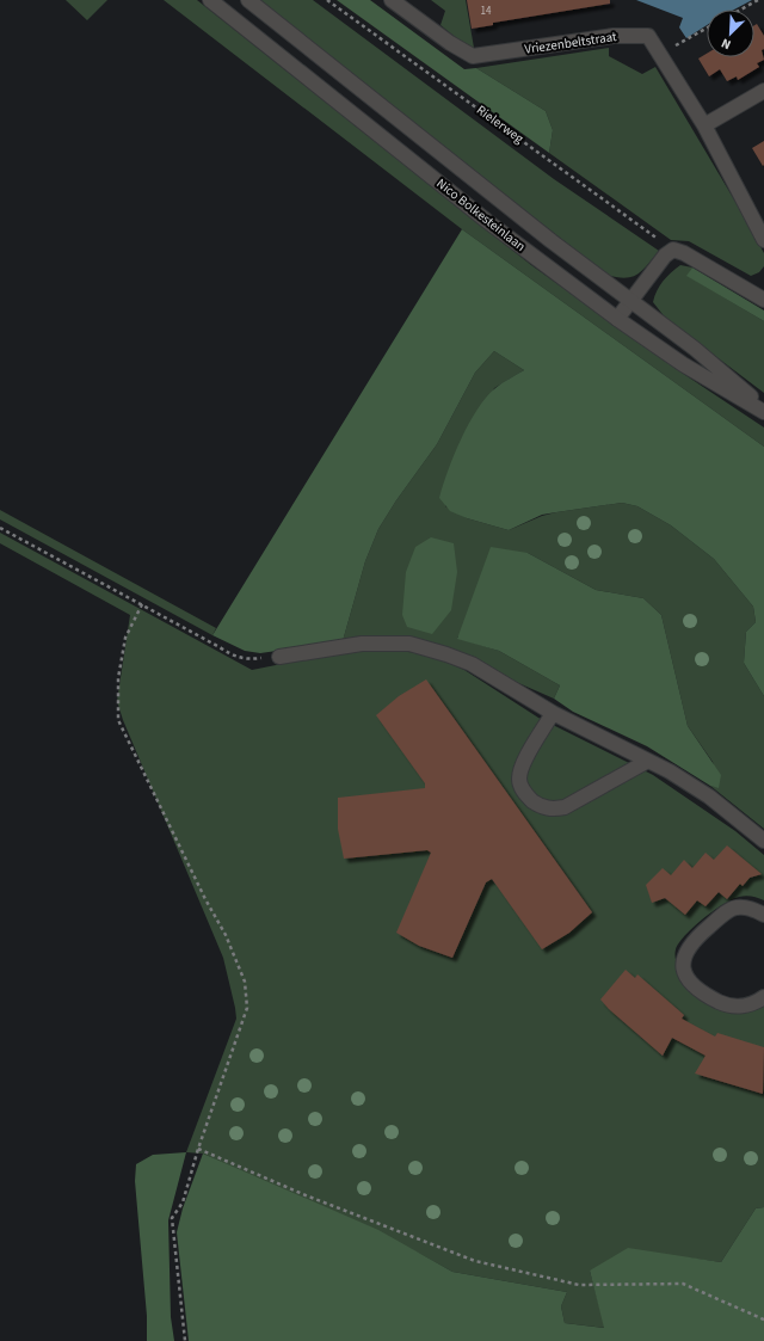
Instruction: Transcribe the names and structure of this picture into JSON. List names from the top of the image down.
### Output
{
  "streets": {
    "street": ["Vriezenbeltstraat", "Nico Bolkesteinlaan"],
    "path": ["Rielerweg"]
  },
  "house_numbers": ["14"],
  "north": "bottom left"
}
